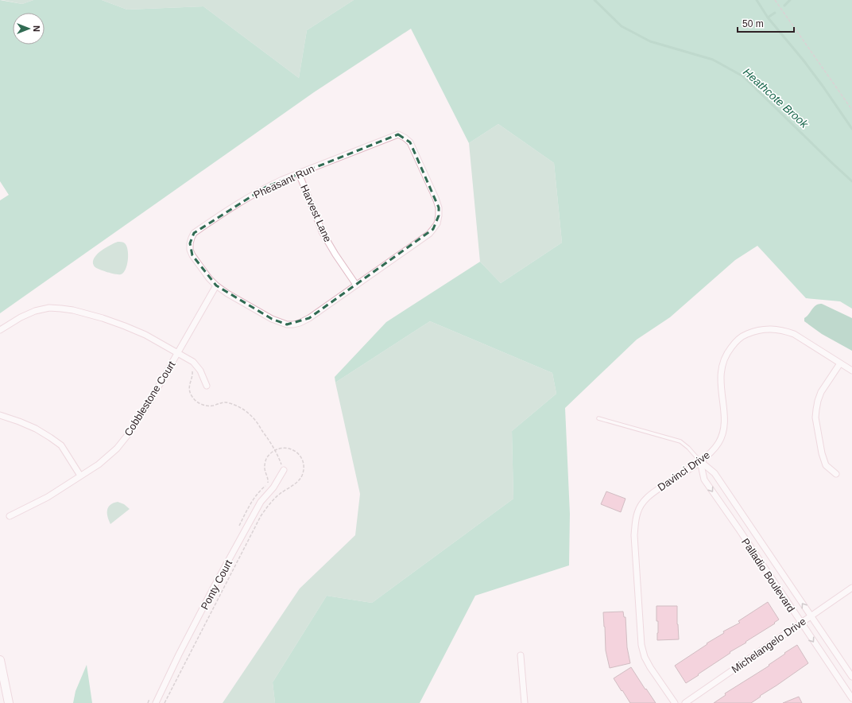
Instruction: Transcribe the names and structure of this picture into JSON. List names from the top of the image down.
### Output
{
  "streets": {
    "street": [
      "Pheasant Run",
      "Harvest Lane",
      "Cobblestone Court",
      "Davinci Drive",
      "Palladio Boulevard",
      "Ponty Court",
      "Michelangelo Drive"
    ]
  },
  "crossings": [
    ["Pheasant Run", "Harvest Lane"],
    ["Pheasant Run", "Cobblestone Court"],
    ["Davinci Drive", "Palladio Boulevard"],
    ["Palladio Boulevard", "Michelangelo Drive"]
  ],
  "water": ["Heathcote Brook"],
  "scale_bar": "50 m",
  "north": "right"
}
